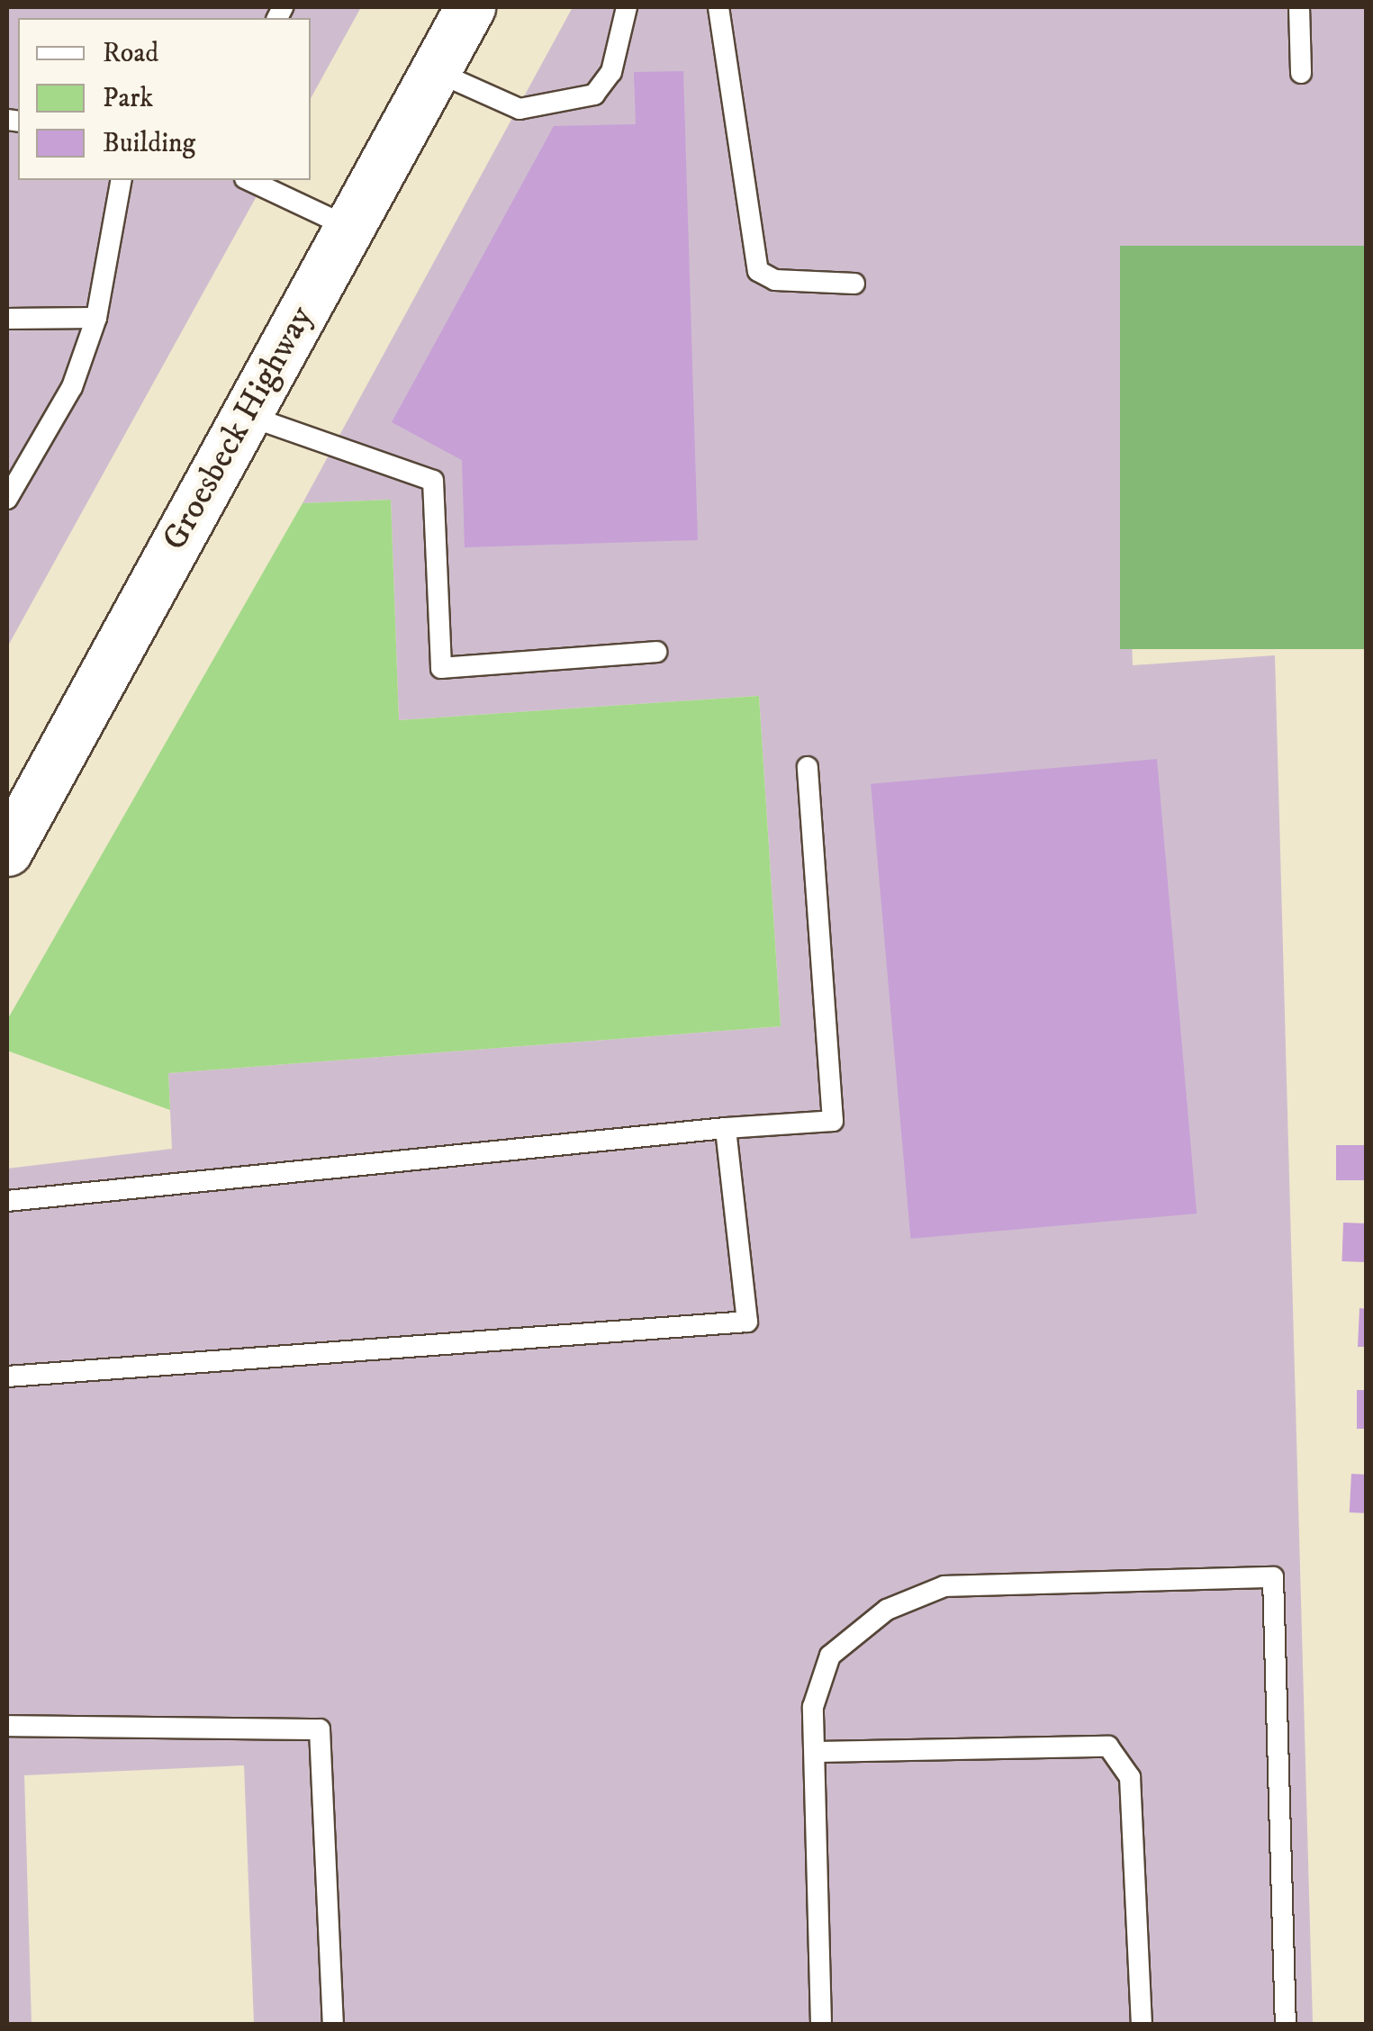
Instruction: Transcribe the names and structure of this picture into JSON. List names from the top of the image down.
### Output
{
  "streets": {
    "main road": ["Groesbeck Highway"]
  },
  "legend": ["Road", "Park", "Building"]
}
